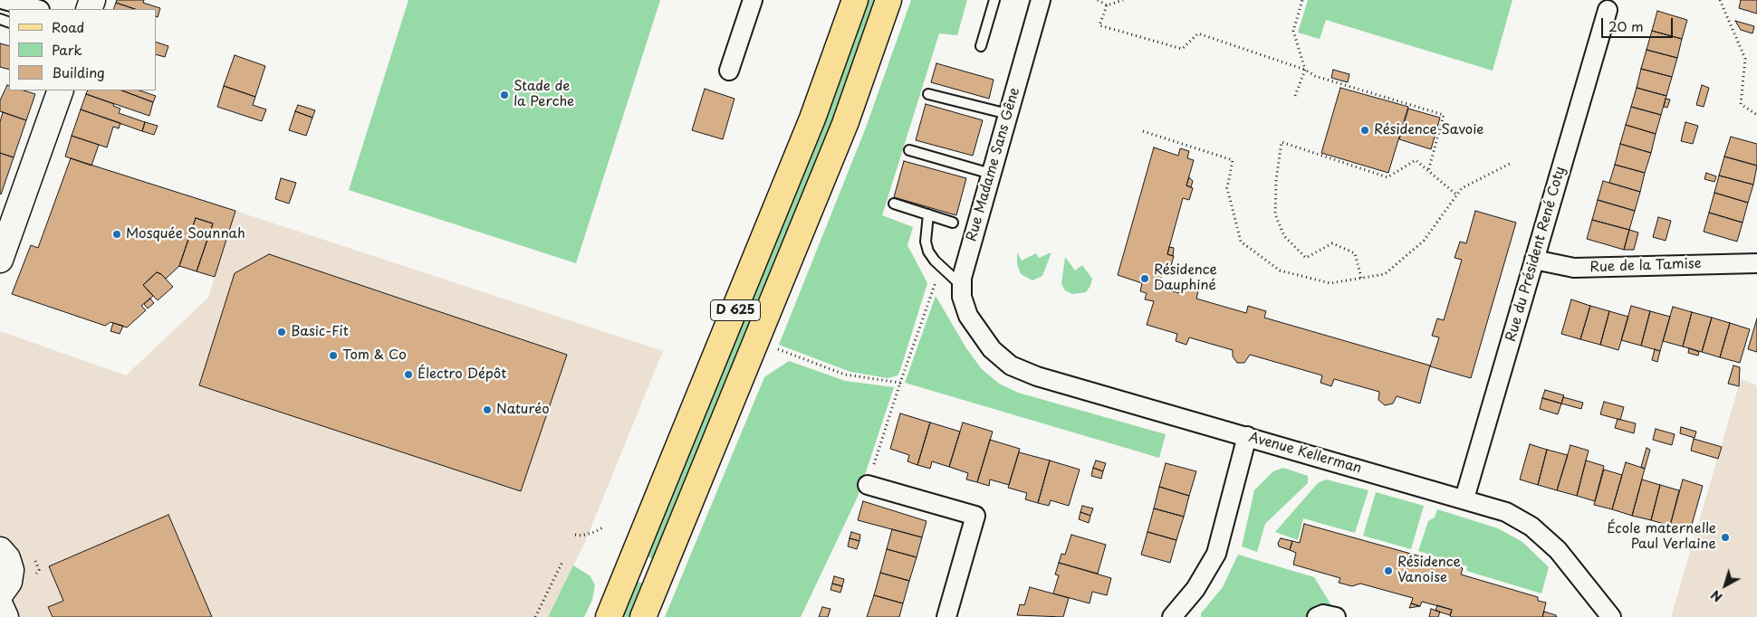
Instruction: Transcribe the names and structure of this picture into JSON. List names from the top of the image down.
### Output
{
  "streets": {
    "main road": ["D 625"],
    "street": [
      "Rue Madame Sans Gêne",
      "Rue du Président René Coty",
      "Rue de la Tamise",
      "Avenue Kellerman"
    ]
  },
  "crossings": [
    ["Rue Madame Sans Gêne", "Avenue Kellerman"],
    ["Rue du Président René Coty", "Rue de la Tamise"],
    ["Rue du Président René Coty", "Avenue Kellerman"]
  ],
  "places": [
    "Stade de la Perche",
    "Résidence Savoie",
    "Mosquée Sounnah",
    "Résidence Dauphiné",
    "Basic-Fit",
    "Tom & Co",
    "Électro Dépôt",
    "Naturéo",
    "École maternelle Paul Verlaine",
    "Résidence Vanoise"
  ],
  "legend": ["Road", "Park", "Building"],
  "scale_bar": "20 m",
  "north": "bottom left"
}
